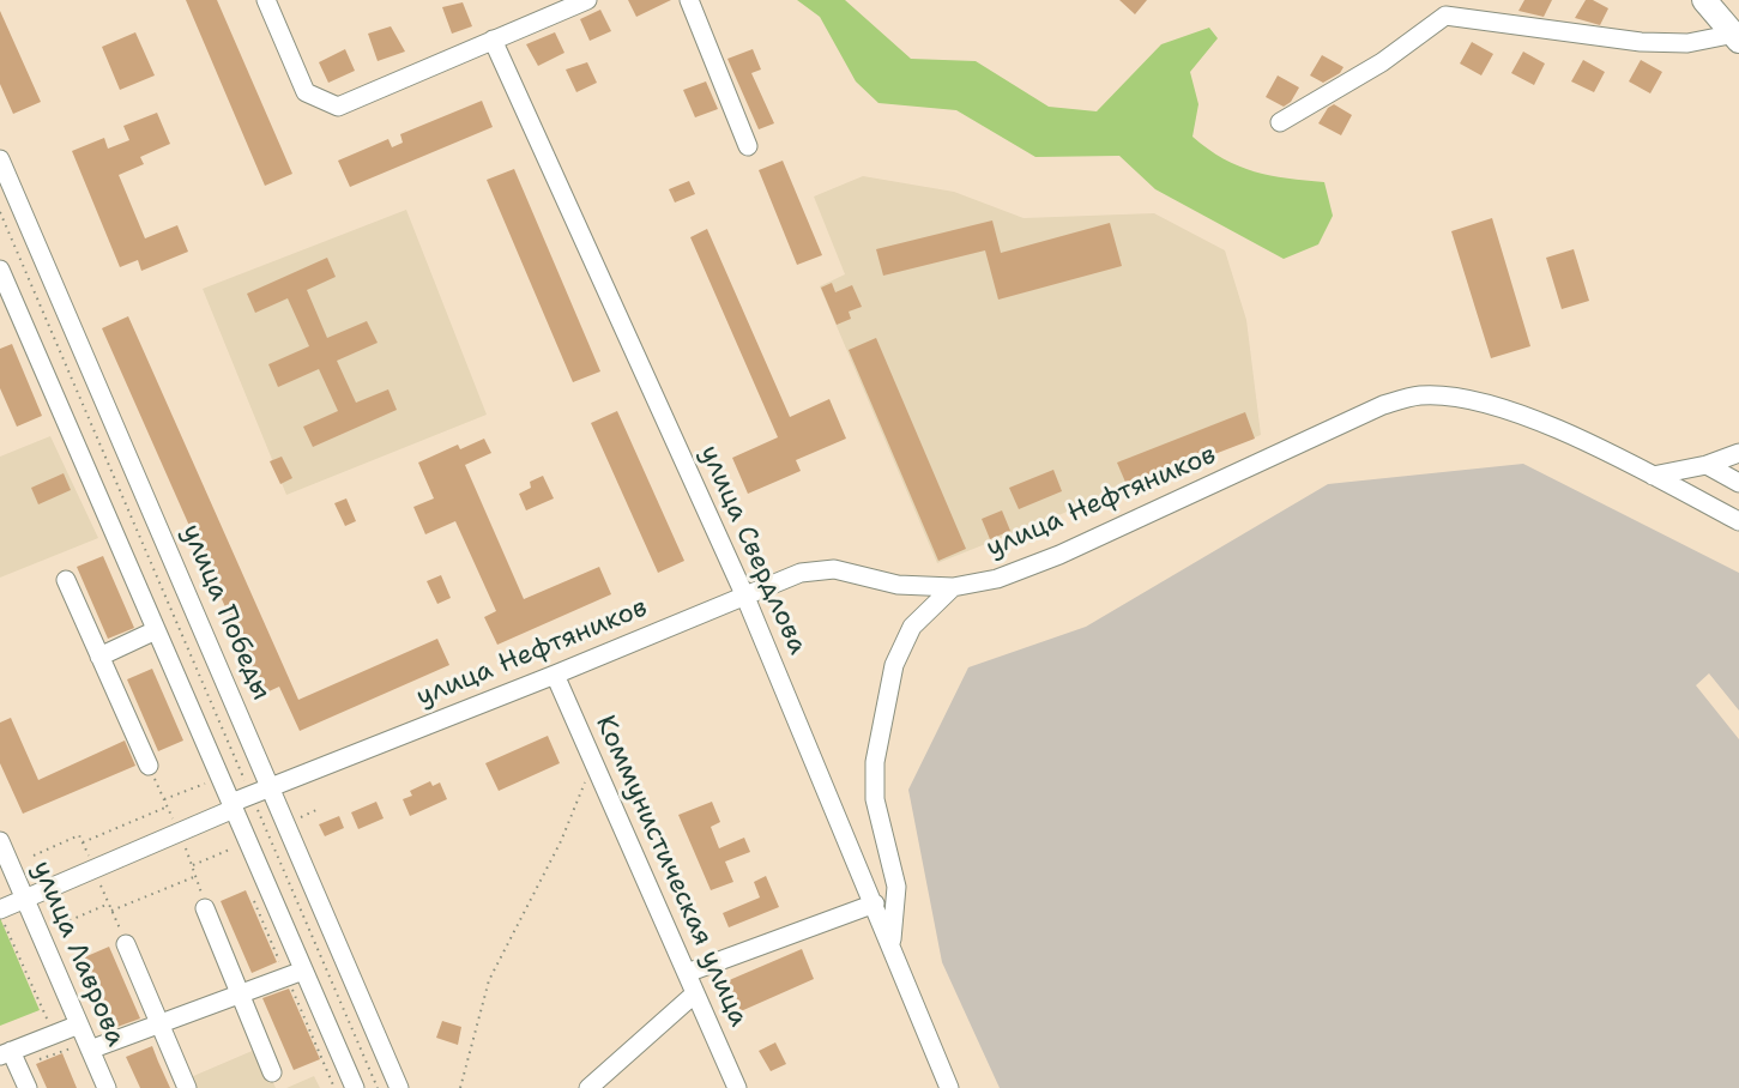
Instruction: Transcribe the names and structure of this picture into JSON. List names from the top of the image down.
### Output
{
  "streets": {
    "street": [
      "улица Нефтяников",
      "улица Свердлова",
      "улица Победы",
      "Коммунистическая улица",
      "улица Лаврова"
    ]
  },
  "crossings": [
    ["улица Нефтяников", "улица Свердлова"],
    ["улица Нефтяников", "улица Победы"],
    ["улица Нефтяников", "Коммунистическая улица"],
    ["улица Нефтяников", "улица Лаврова"]
  ]
}
